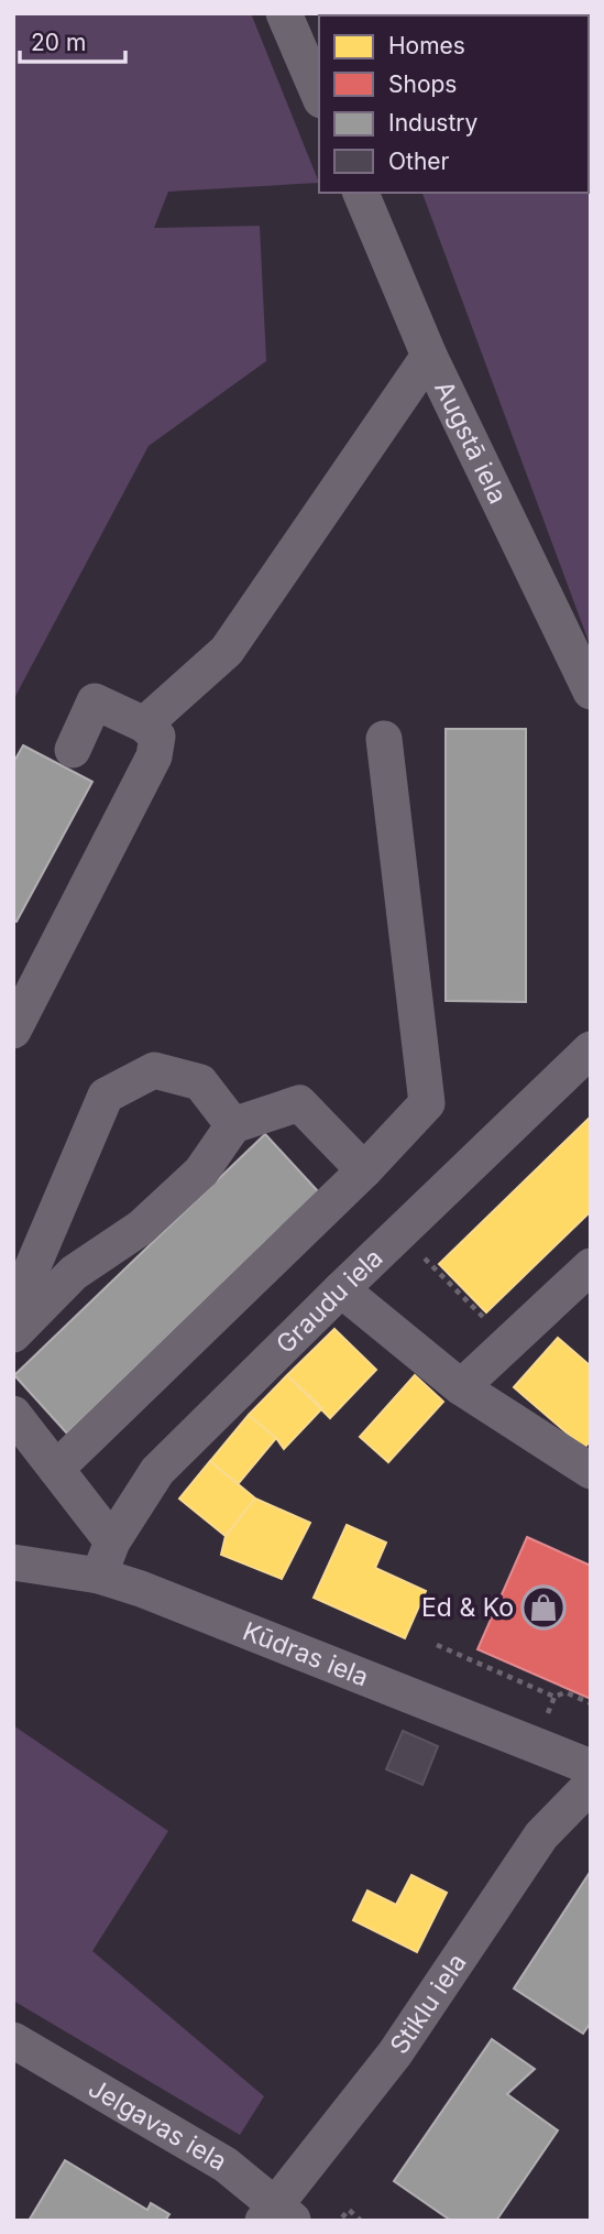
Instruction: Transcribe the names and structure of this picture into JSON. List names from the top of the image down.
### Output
{
  "streets": {
    "street": [
      "Augstā iela",
      "Graudu iela",
      "Kūdras iela",
      "Stiklu iela",
      "Jelgavas iela"
    ]
  },
  "crossings": [
    ["Graudu iela", "Kūdras iela"],
    ["Stiklu iela", "Jelgavas iela"]
  ],
  "places": {
    "shop": ["Ed & Ko"]
  },
  "legend": [
    "Homes",
    "Shops",
    "Industry",
    "Other"
  ],
  "scale_bar": "20 m"
}
